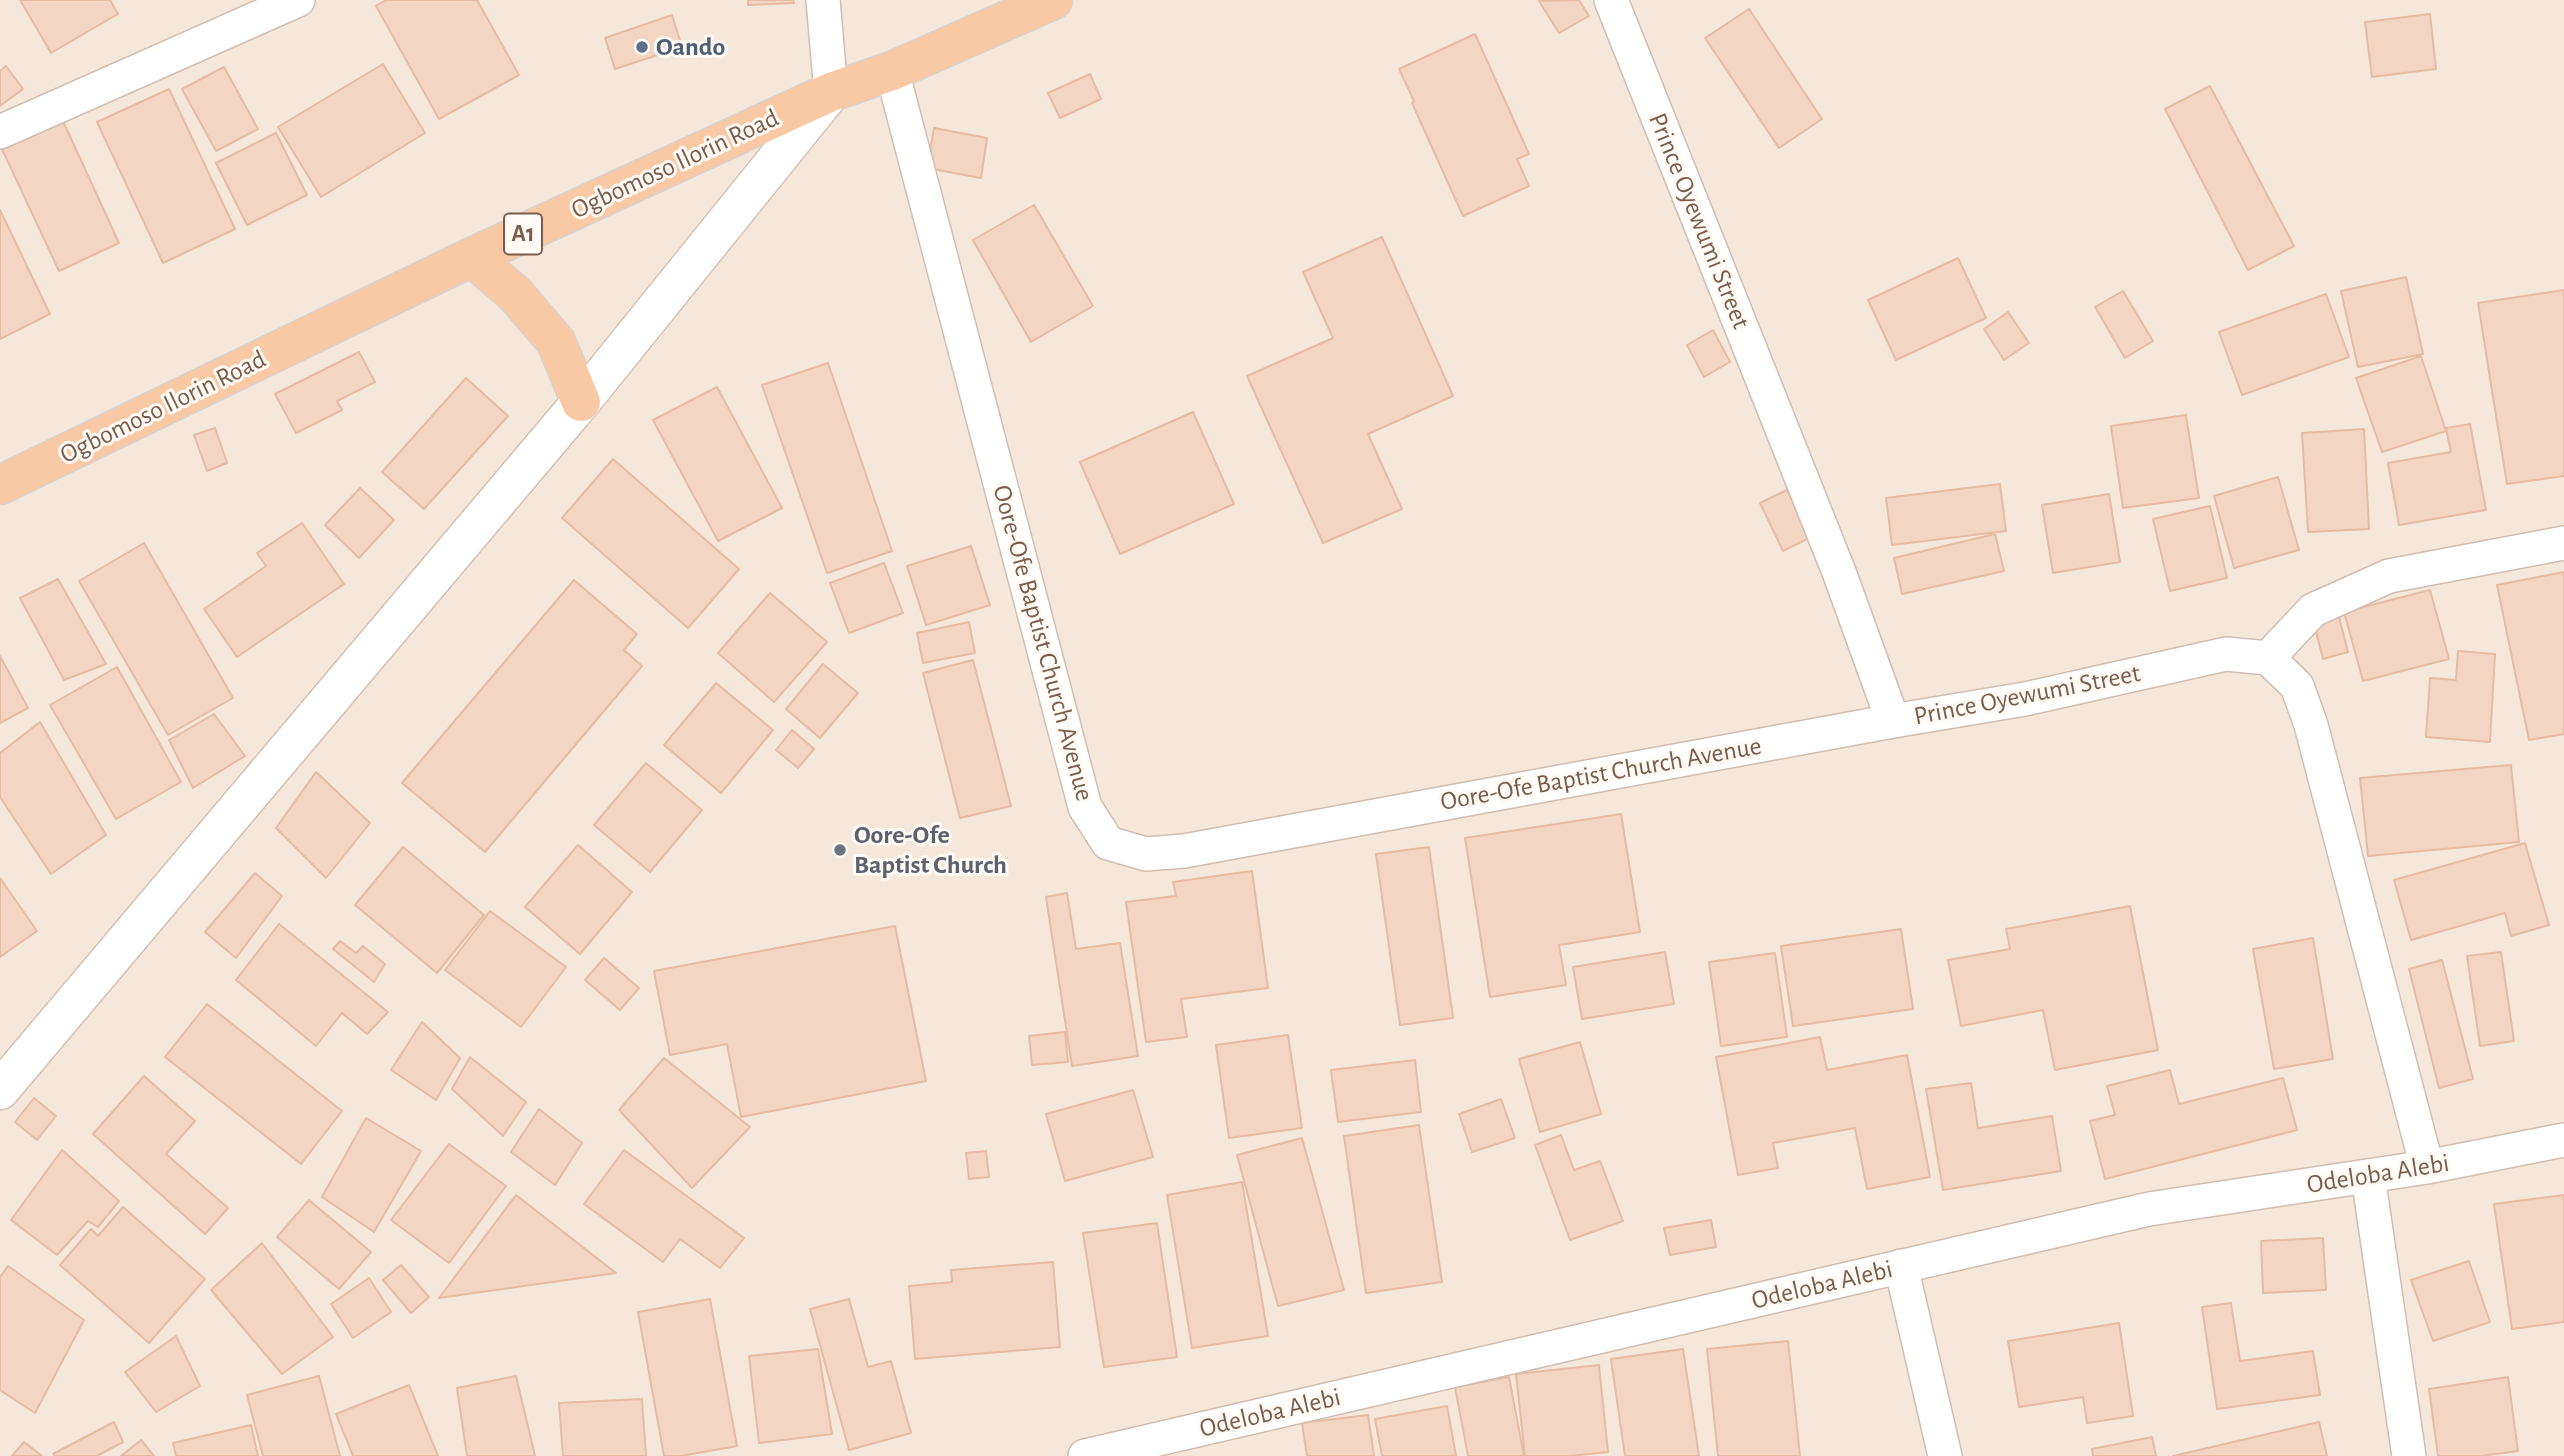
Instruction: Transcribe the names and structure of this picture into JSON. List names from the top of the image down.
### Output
{
  "streets": {
    "highway": ["Ogbomoso Ilorin Road", "A1"],
    "street": ["Prince Oyewumi Street", "Oore-Ofe Baptist Church Avenue", "Odeloba Alebi"]
  },
  "crossings": [
    ["Ogbomoso Ilorin Road", "Oore-Ofe Baptist Church Avenue"],
    ["Prince Oyewumi Street", "Oore-Ofe Baptist Church Avenue"]
  ],
  "places": ["Oando", "Oore-Ofe Baptist Church"]
}
